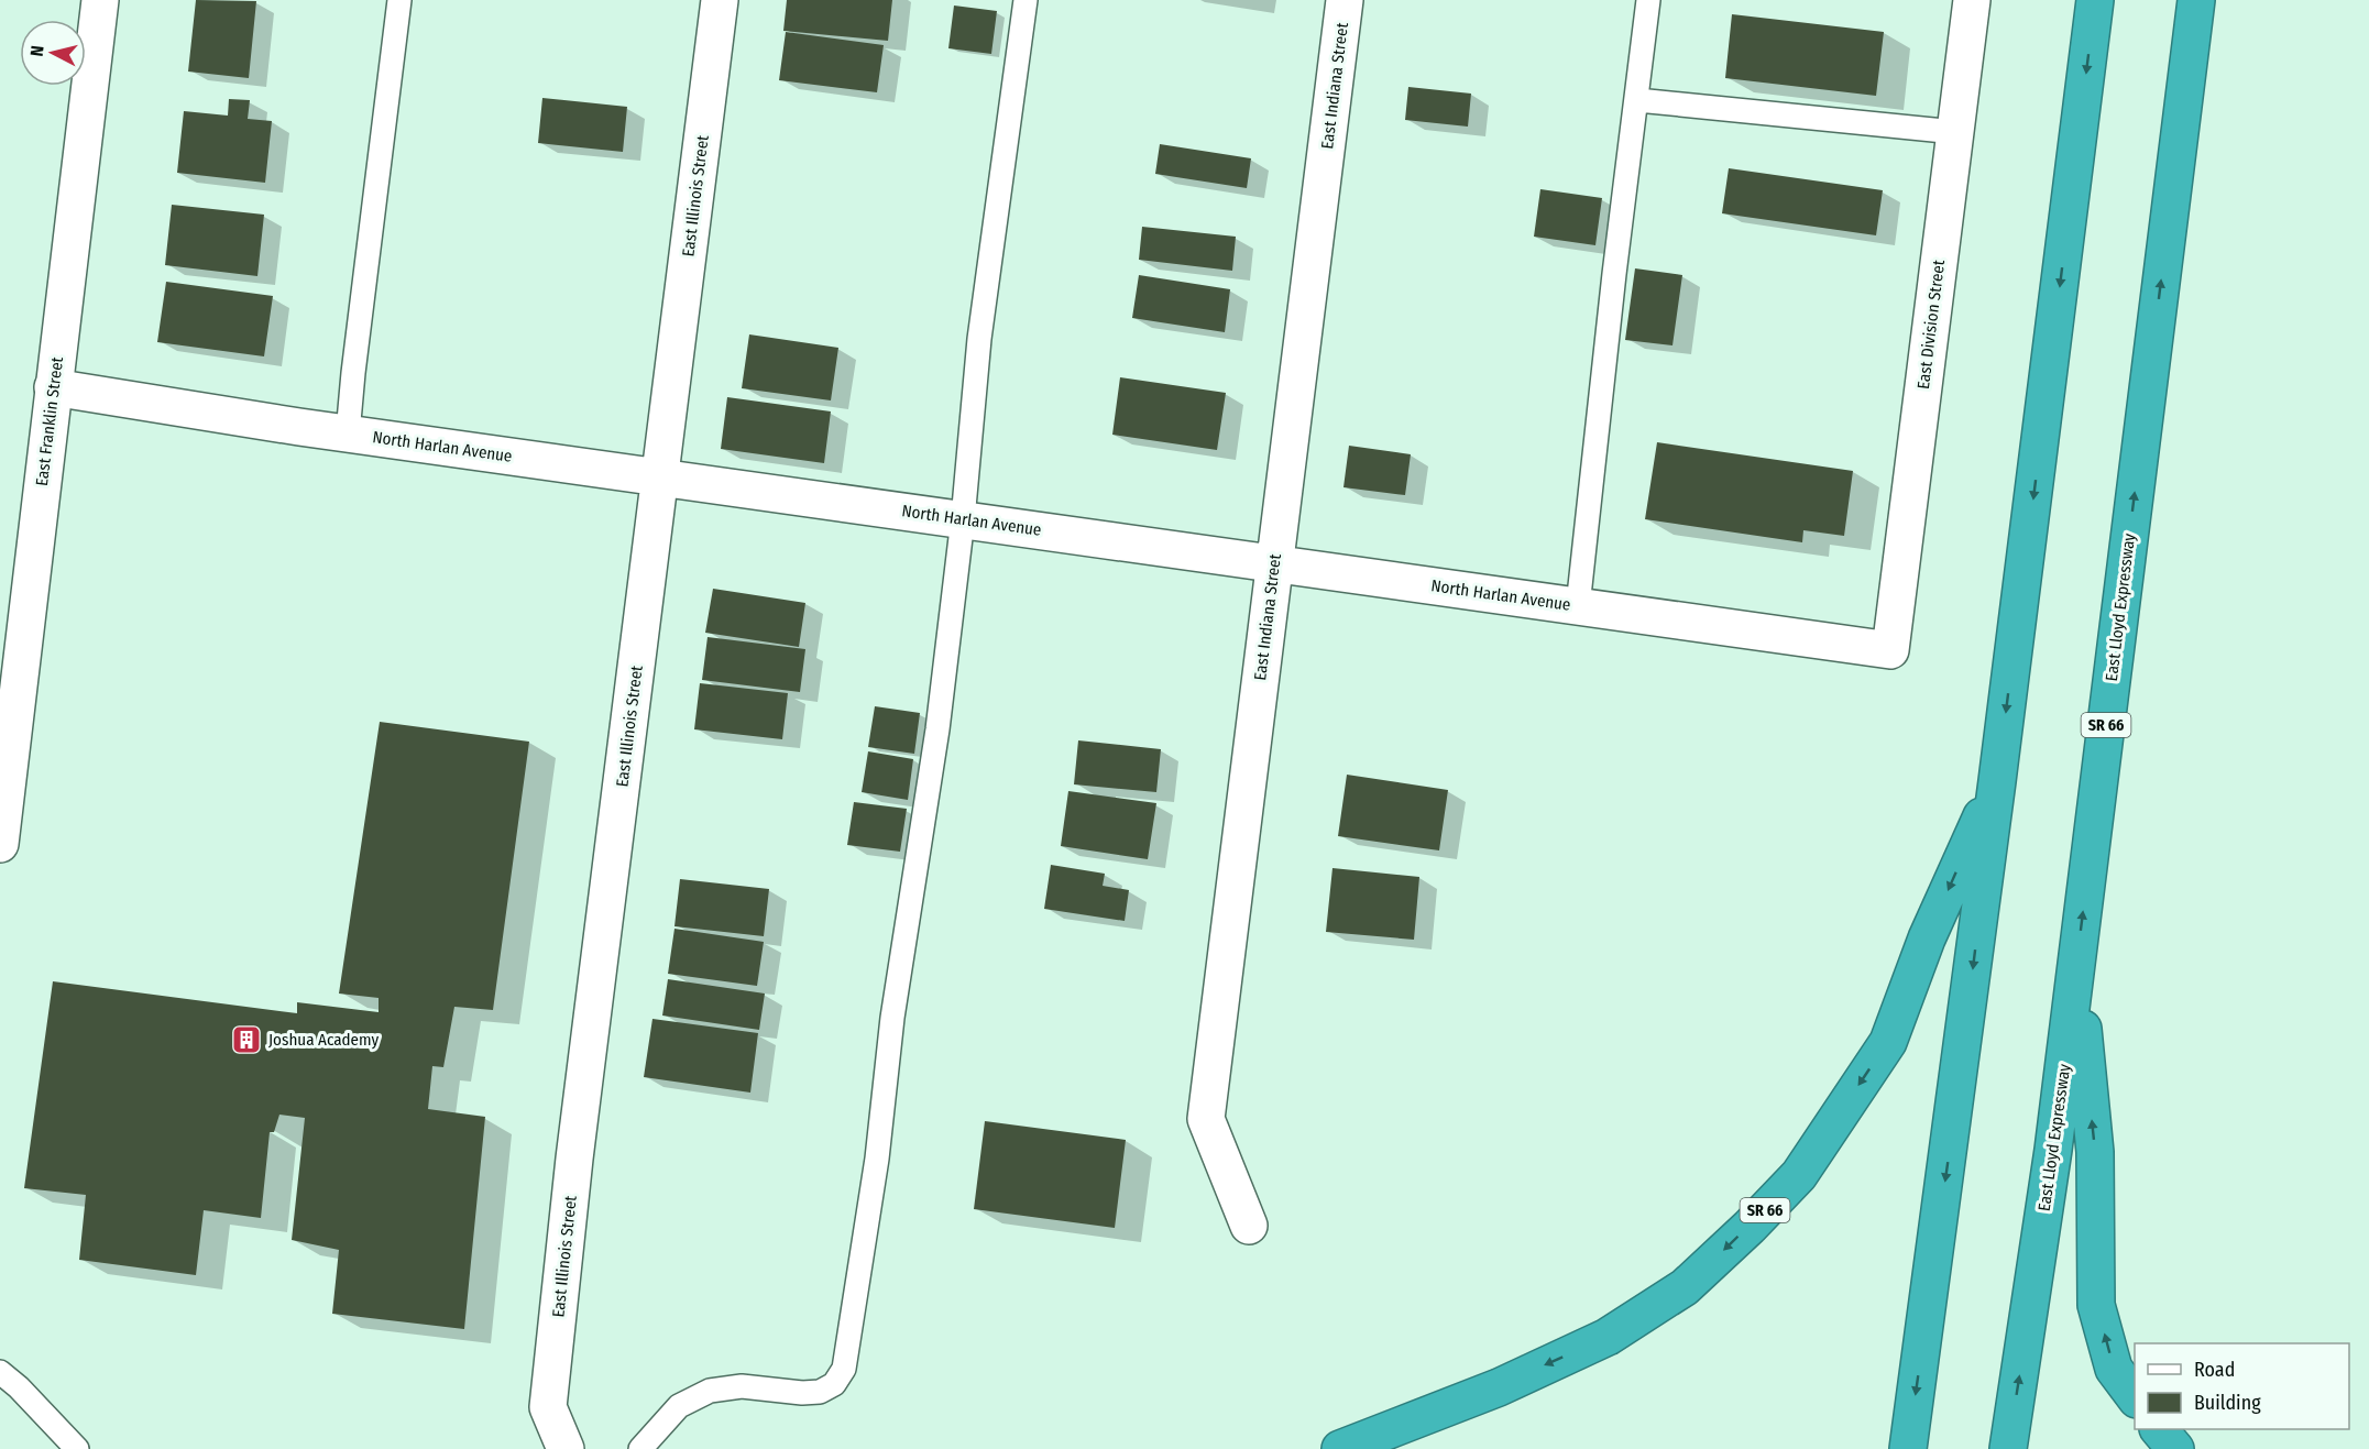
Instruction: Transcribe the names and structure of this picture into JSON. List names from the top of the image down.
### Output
{
  "streets": {
    "highway": ["East Lloyd Expressway", "SR 66"],
    "street": [
      "East Indiana Street",
      "East Illinois Street",
      "East Division Street",
      "East Franklin Street",
      "North Harlan Avenue"
    ]
  },
  "crossings": [
    ["East Indiana Street", "North Harlan Avenue"],
    ["East Illinois Street", "North Harlan Avenue"],
    ["East Division Street", "North Harlan Avenue"],
    ["East Franklin Street", "North Harlan Avenue"]
  ],
  "places": {
    "building": ["Joshua Academy"]
  },
  "legend": ["Road", "Building"],
  "north": "left"
}
